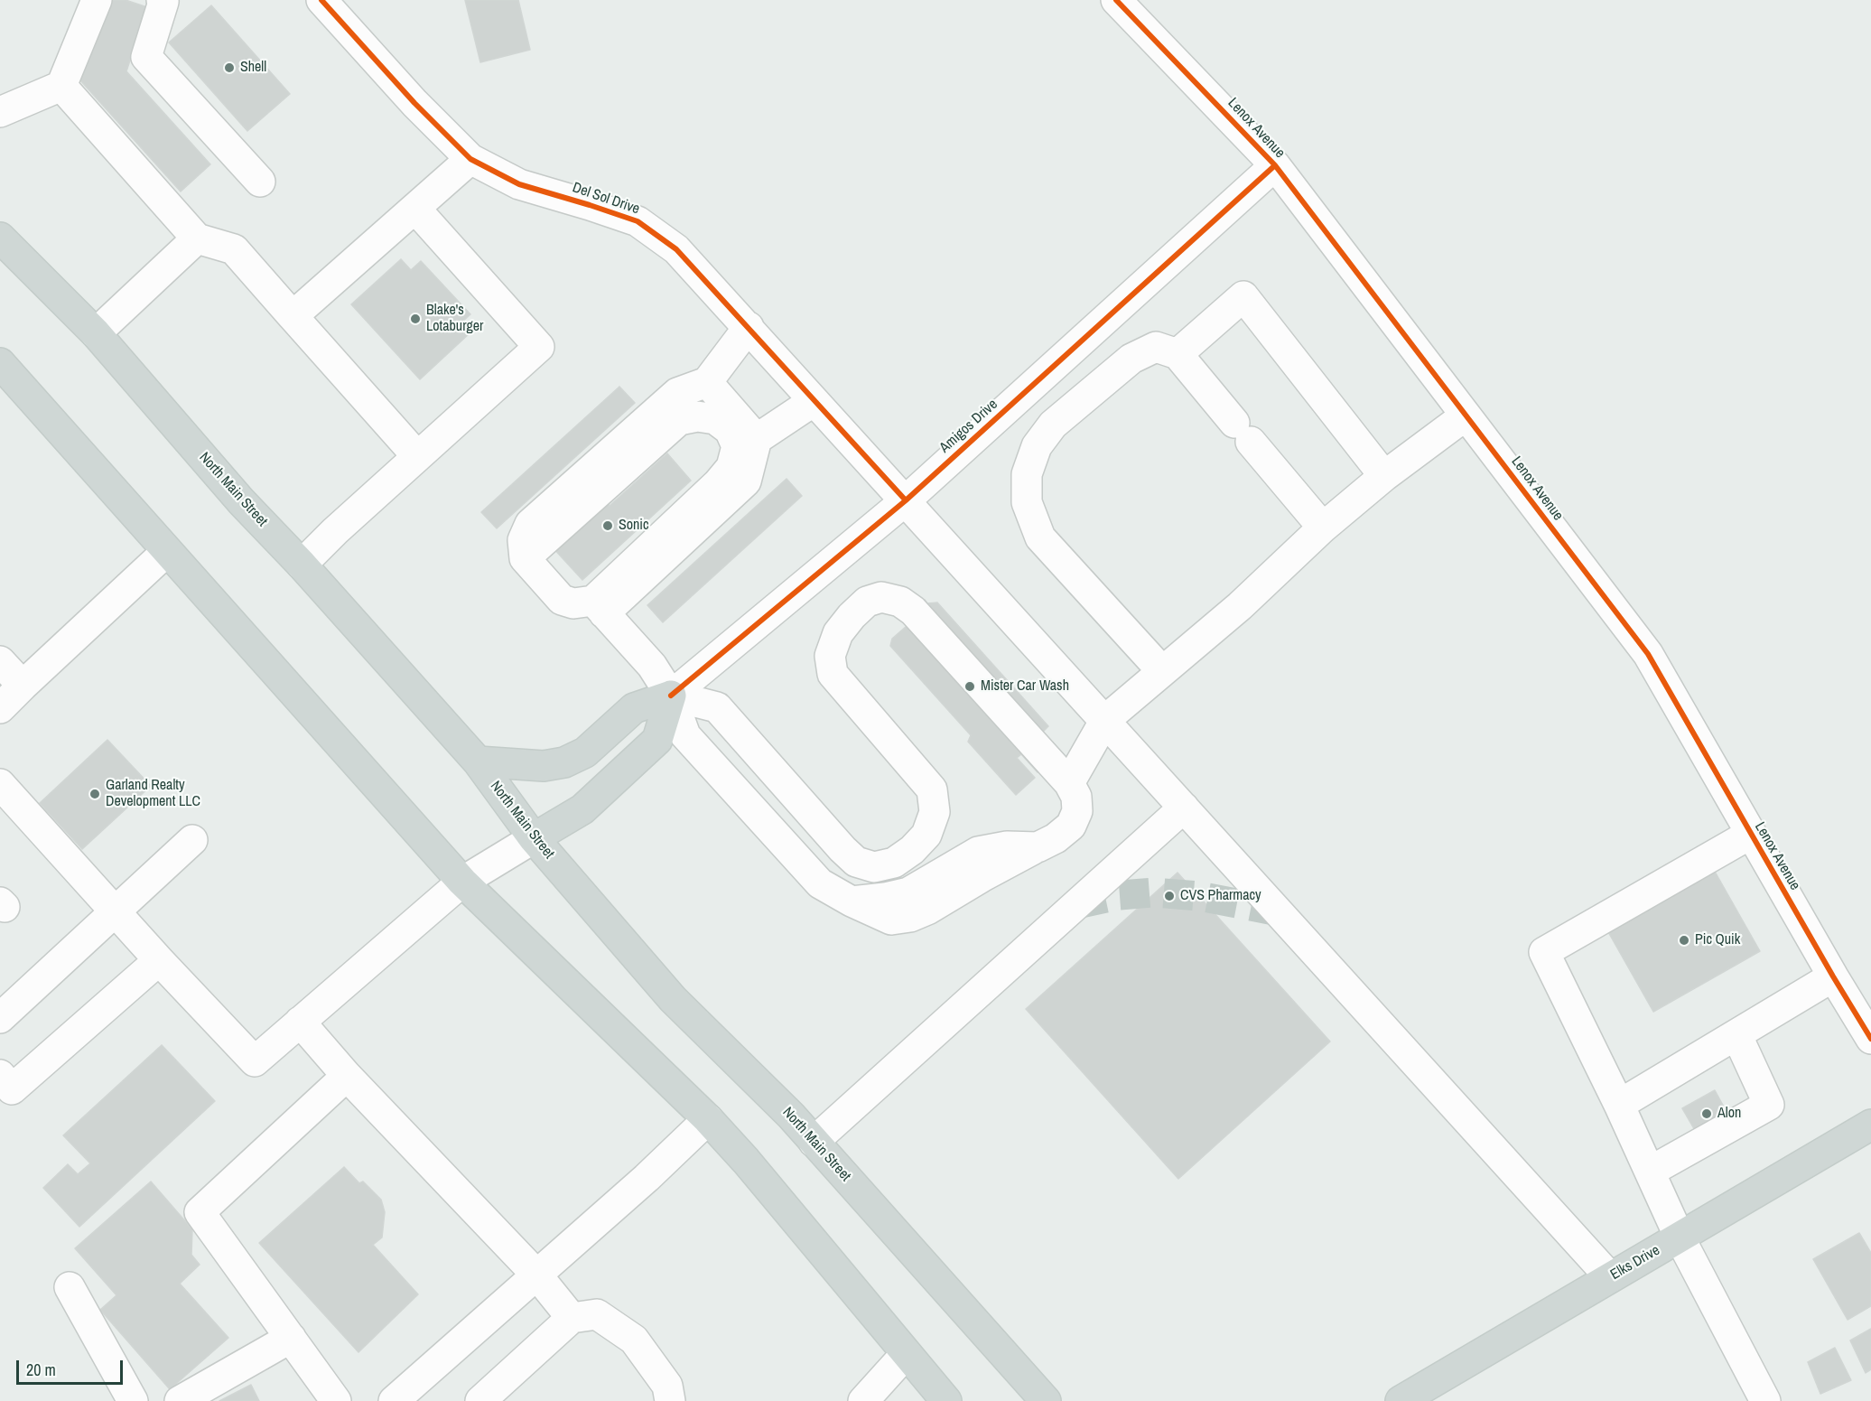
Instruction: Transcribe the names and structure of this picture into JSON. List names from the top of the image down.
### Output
{
  "streets": {
    "main road": ["North Main Street", "Elks Drive"],
    "street": ["Lenox Avenue", "Del Sol Drive", "Amigos Drive"]
  },
  "crossings": [
    ["Lenox Avenue", "Amigos Drive"],
    ["Del Sol Drive", "Amigos Drive"],
    ["Del Sol Drive", "Elks Drive"]
  ],
  "places": [
    "Shell",
    "Blake's Lotaburger",
    "Sonic",
    "Mister Car Wash",
    "Garland Realty Development LLC",
    "CVS Pharmacy",
    "Pic Quik",
    "Alon"
  ],
  "scale_bar": "20 m"
}
